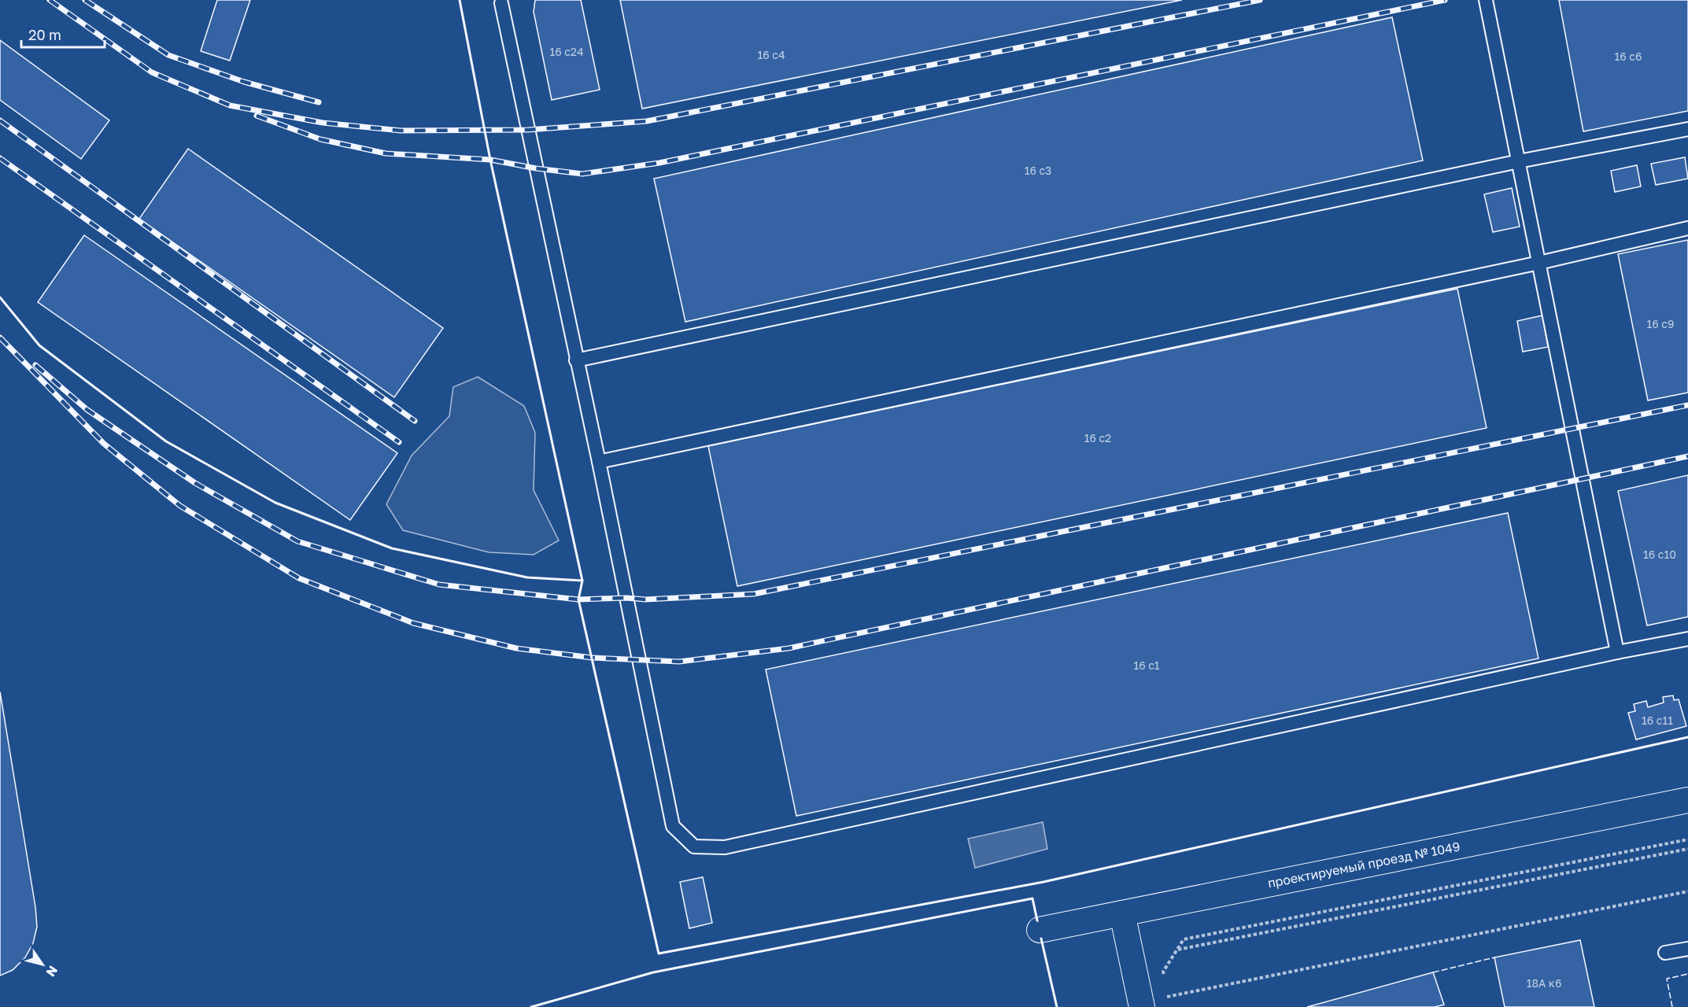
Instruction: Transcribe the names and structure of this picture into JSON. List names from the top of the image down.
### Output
{
  "streets": {
    "street": ["проектируемый проезд № 1049"]
  },
  "house_numbers": [
    "16 с24",
    "16 с4",
    "16 с6",
    "16 с3",
    "16 с9",
    "16 с2",
    "16 с10",
    "16 с1",
    "16 с11",
    "18А к6"
  ],
  "scale_bar": "20 m",
  "north": "bottom right"
}
